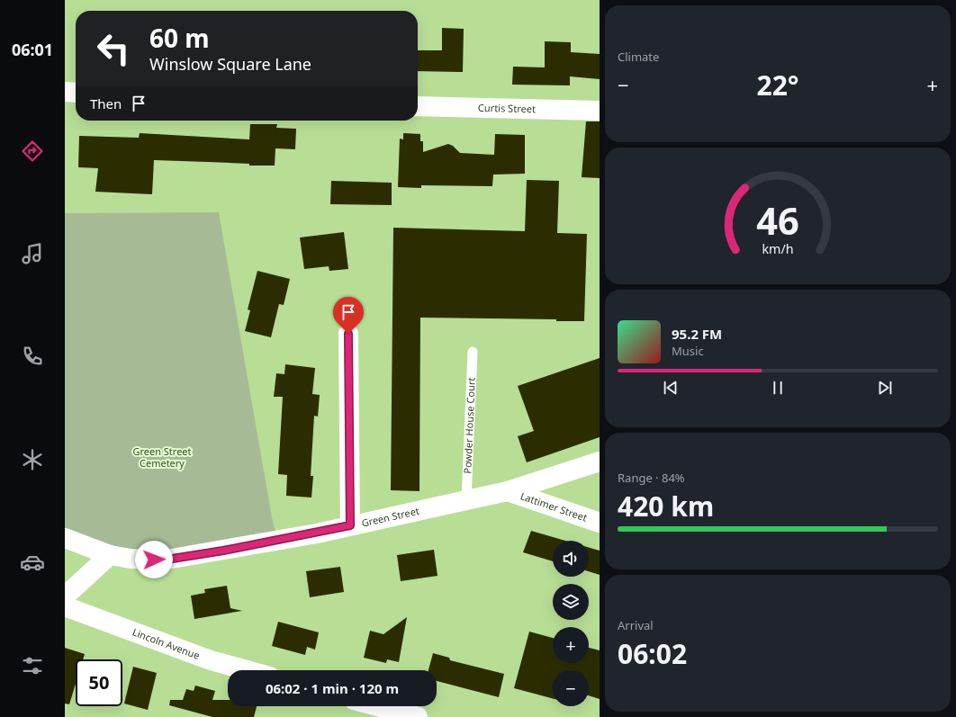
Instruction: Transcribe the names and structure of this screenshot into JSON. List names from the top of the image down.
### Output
{
  "streets": {
    "street": [
      "Curtis Street",
      "Lattimer Street",
      "Green Street",
      "Lincoln Avenue"
    ],
    "lane": ["Powder House Court"]
  },
  "crossings": [
    ["Powder House Court", "Green Street"],
    ["Lattimer Street", "Green Street"]
  ],
  "parks": ["Green Street Cemetery"],
  "page": {
    "tabs": "06:01",
    "tile": [
      "Climate",
      ["Range · 84%", "420 km"],
      ["Arrival", "06:02"]
    ],
    "turn": ["60 m", "Winslow Square Lane"],
    "heat": ["−", "22°", "+"],
    "then": "Then",
    "song": ["95.2 FM", "Music"],
    "map_buttons": ["+", "−"],
    "limit": "50",
    "trip": "06:02 · 1 min · 120 m",
    "gauge": ["46", "km/h"]
  }
}
